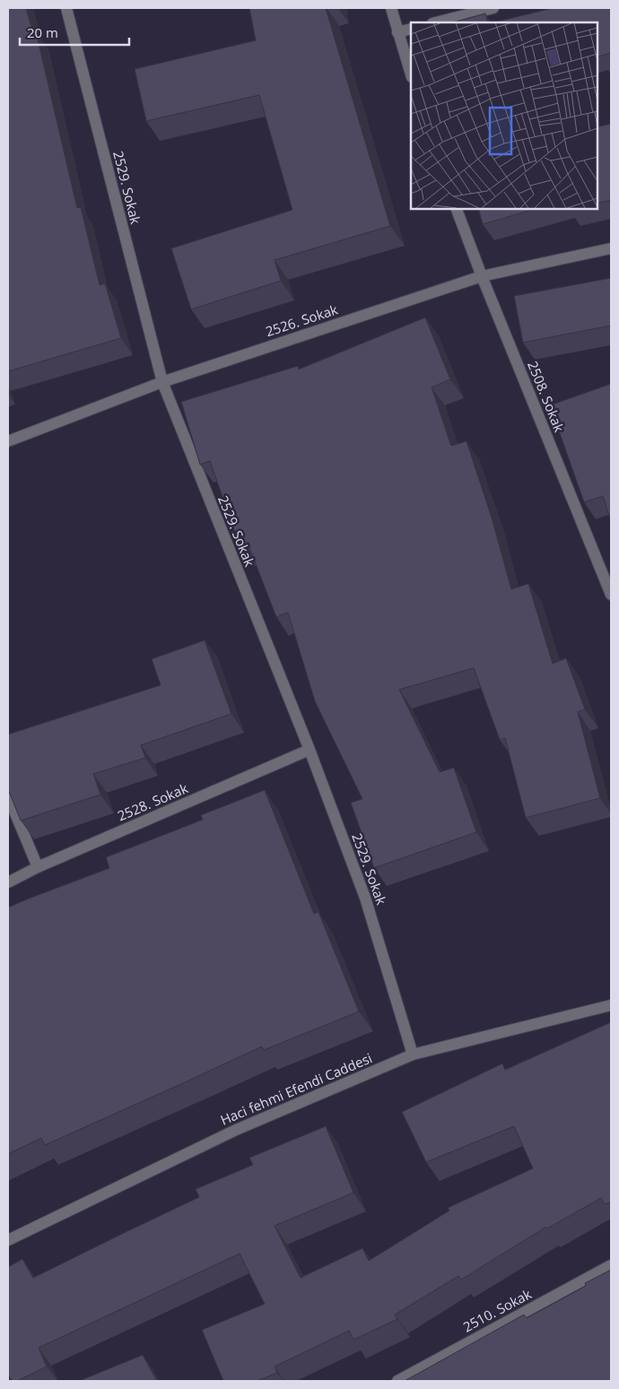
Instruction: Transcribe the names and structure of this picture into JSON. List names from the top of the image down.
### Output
{
  "streets": {
    "street": [
      "2529. Sokak",
      "2526. Sokak",
      "2508. Sokak",
      "2528. Sokak",
      "Haci fehmi Efendi Caddesi",
      "2510. Sokak"
    ]
  },
  "crossings": [
    ["2529. Sokak", "2526. Sokak"],
    ["2529. Sokak", "2528. Sokak"],
    ["2529. Sokak", "Haci fehmi Efendi Caddesi"],
    ["2526. Sokak", "2508. Sokak"]
  ],
  "scale_bar": "20 m"
}
